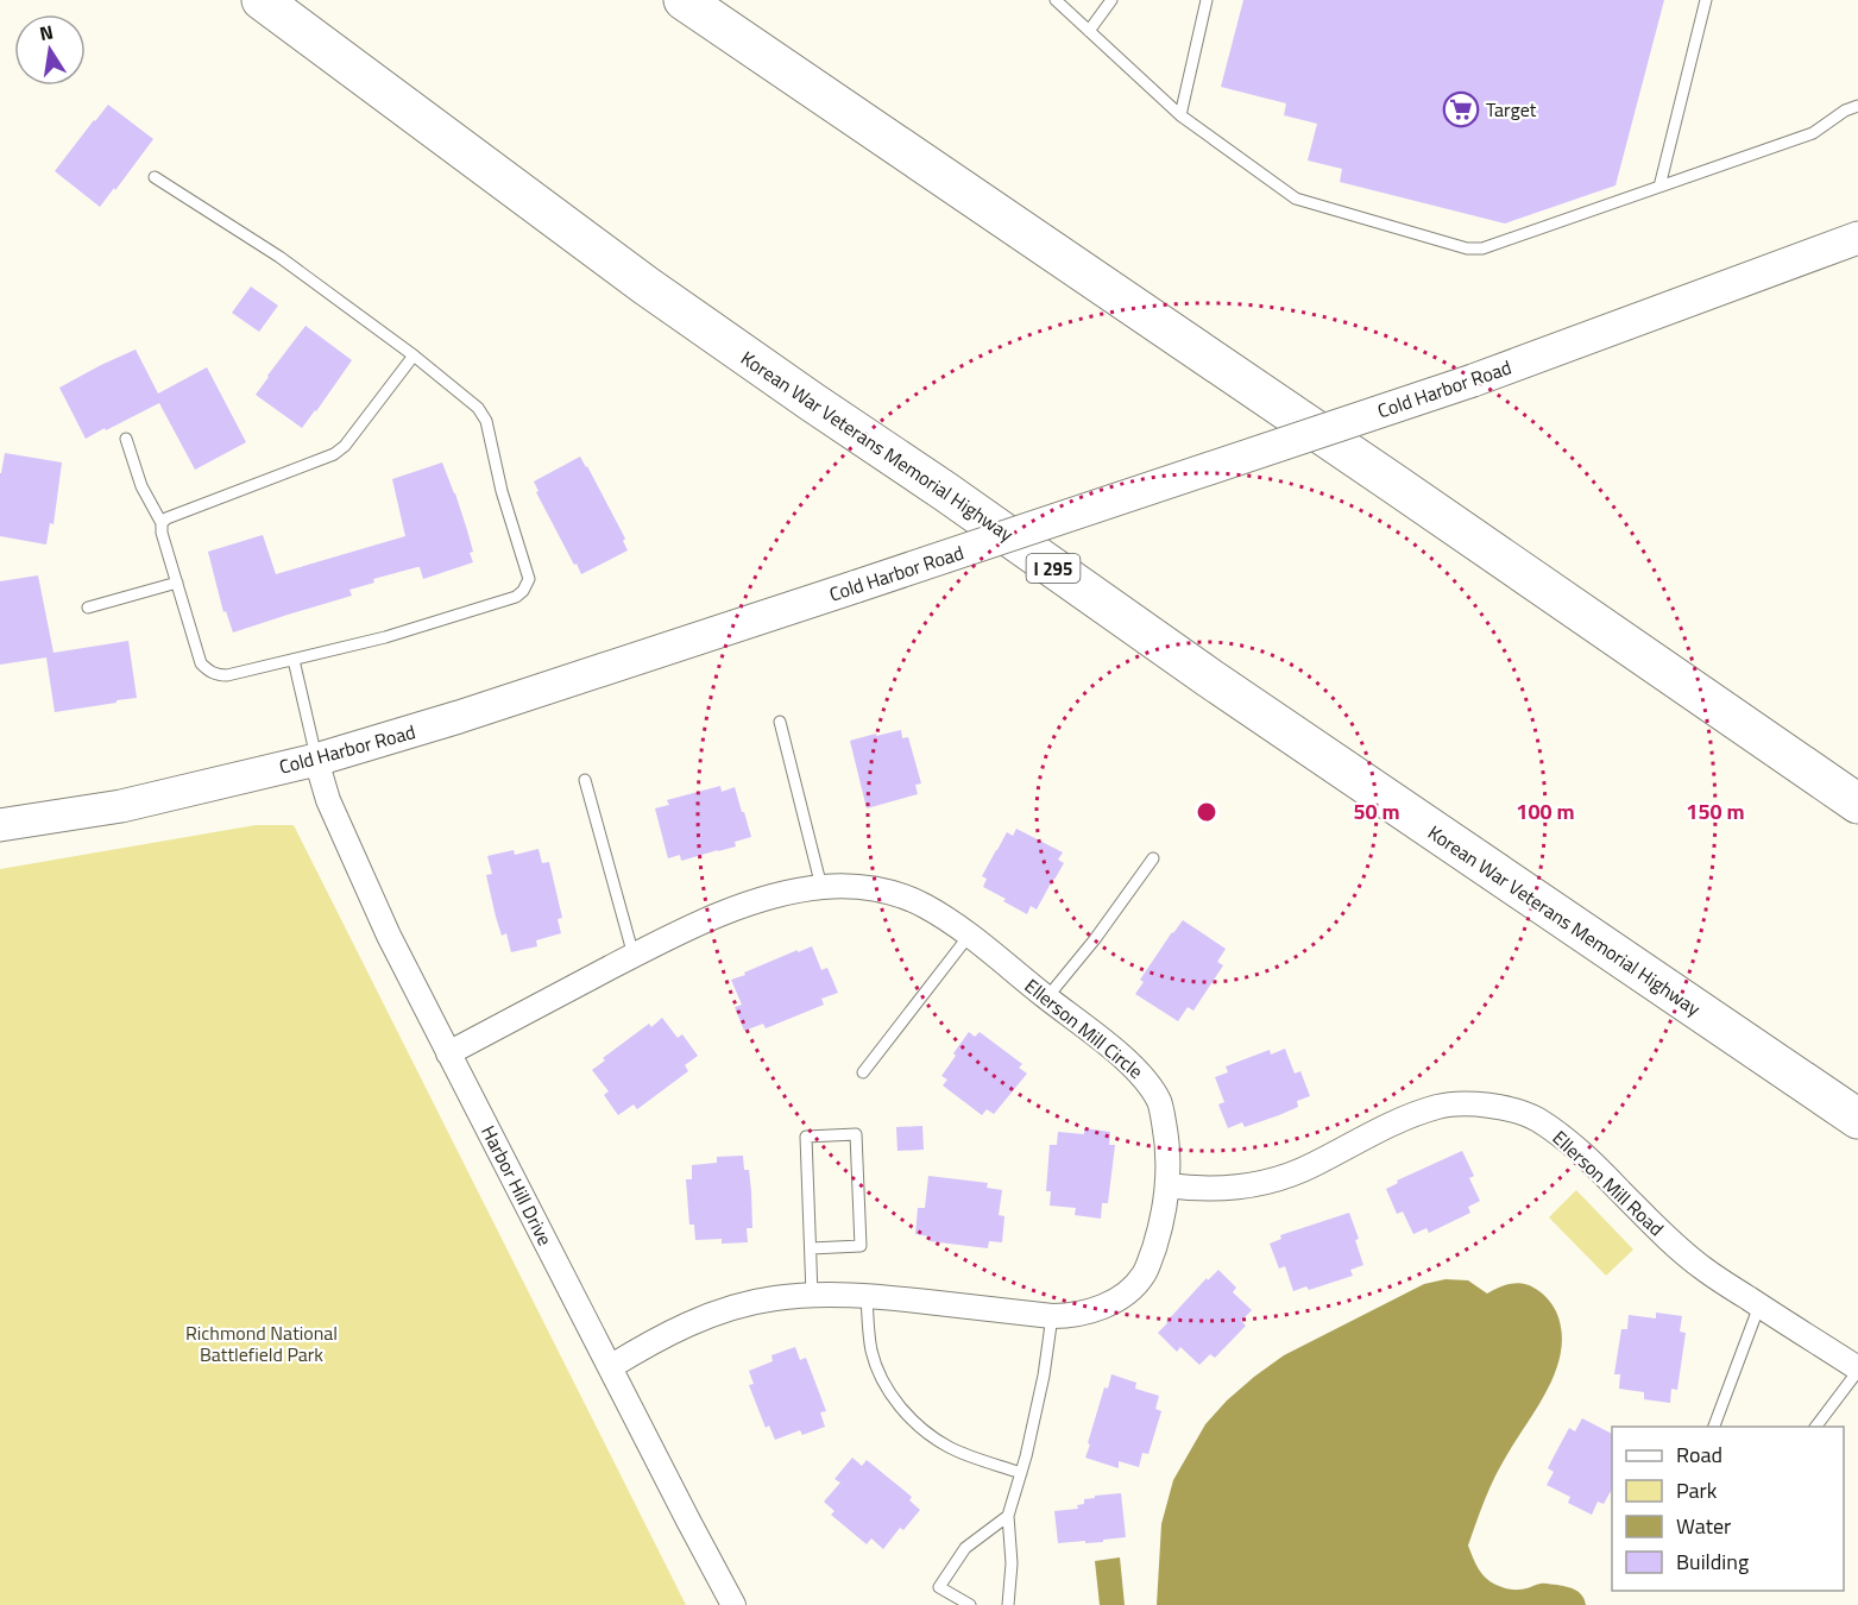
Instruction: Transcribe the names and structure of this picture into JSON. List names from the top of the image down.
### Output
{
  "streets": {
    "highway": ["Korean War Veterans Memorial Highway", "I 295"],
    "main road": ["Cold Harbor Road"],
    "street": ["Ellerson Mill Circle", "Ellerson Mill Road", "Harbor Hill Drive"]
  },
  "crossings": [
    ["Cold Harbor Road", "Harbor Hill Drive"],
    ["Ellerson Mill Circle", "Ellerson Mill Road"],
    ["Ellerson Mill Circle", "Harbor Hill Drive"]
  ],
  "parks": ["Richmond National Battlefield Park"],
  "places": {
    "supermarket": ["Target"]
  },
  "legend": [
    "Road",
    "Park",
    "Water",
    "Building"
  ],
  "north": "top",
  "rings": ["50 m", "100 m", "150 m"]
}
